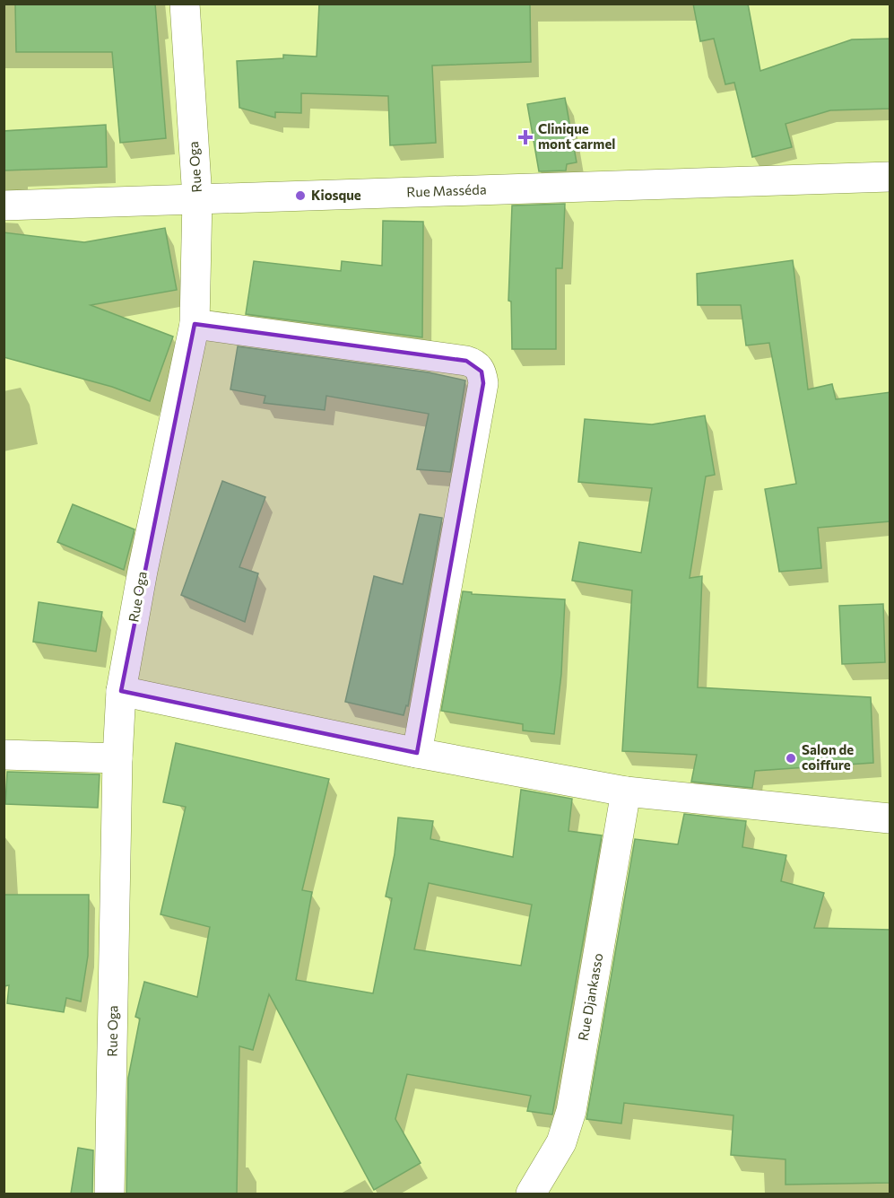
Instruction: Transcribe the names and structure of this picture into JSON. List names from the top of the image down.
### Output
{
  "streets": {
    "street": ["Rue Oga", "Rue Masséda", "Rue Djankasso"]
  },
  "crossings": [
    ["Rue Oga", "Rue Masséda"]
  ],
  "places": {
    "health": ["Clinique mont carmel"],
    "other": ["Kiosque", "Salon de coiffure"]
  }
}
